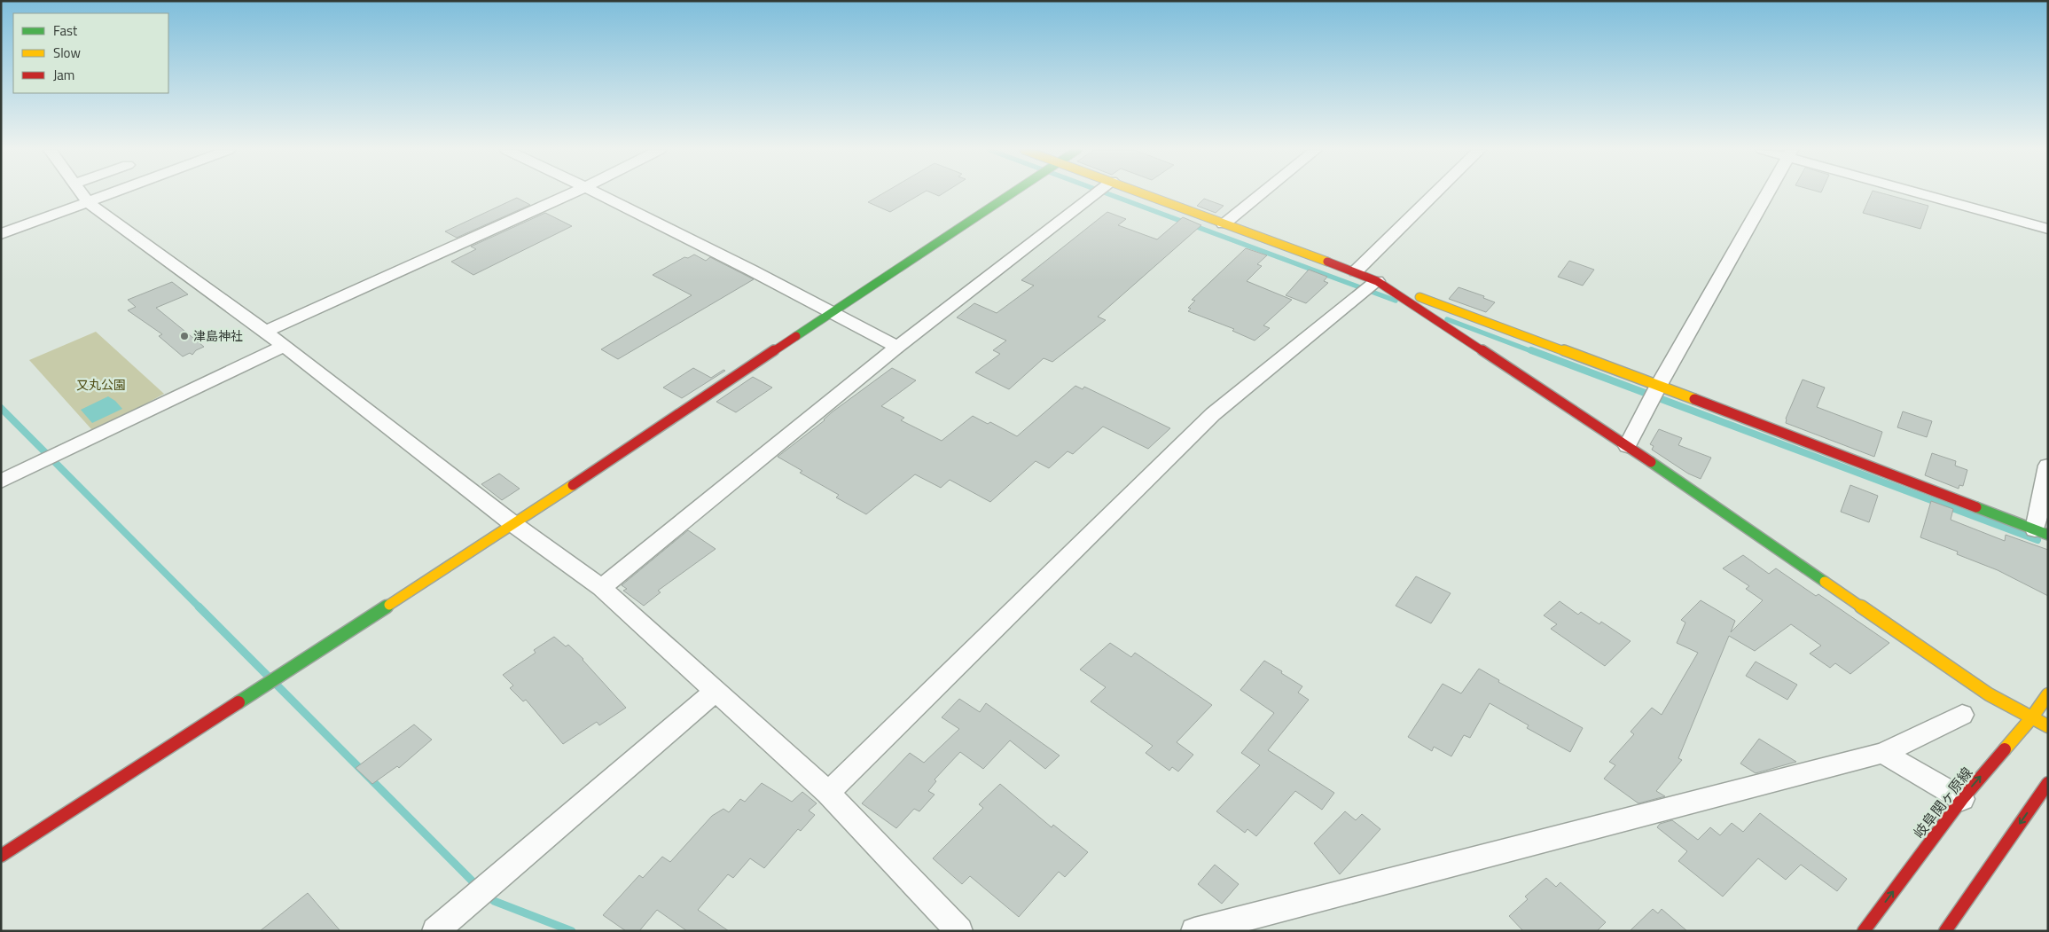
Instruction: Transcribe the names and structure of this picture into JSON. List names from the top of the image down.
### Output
{
  "streets": {
    "street": ["岐阜関ヶ原線"]
  },
  "parks": ["又丸公園"],
  "places": ["津島神社"],
  "legend": ["Fast", "Slow", "Jam"]
}
